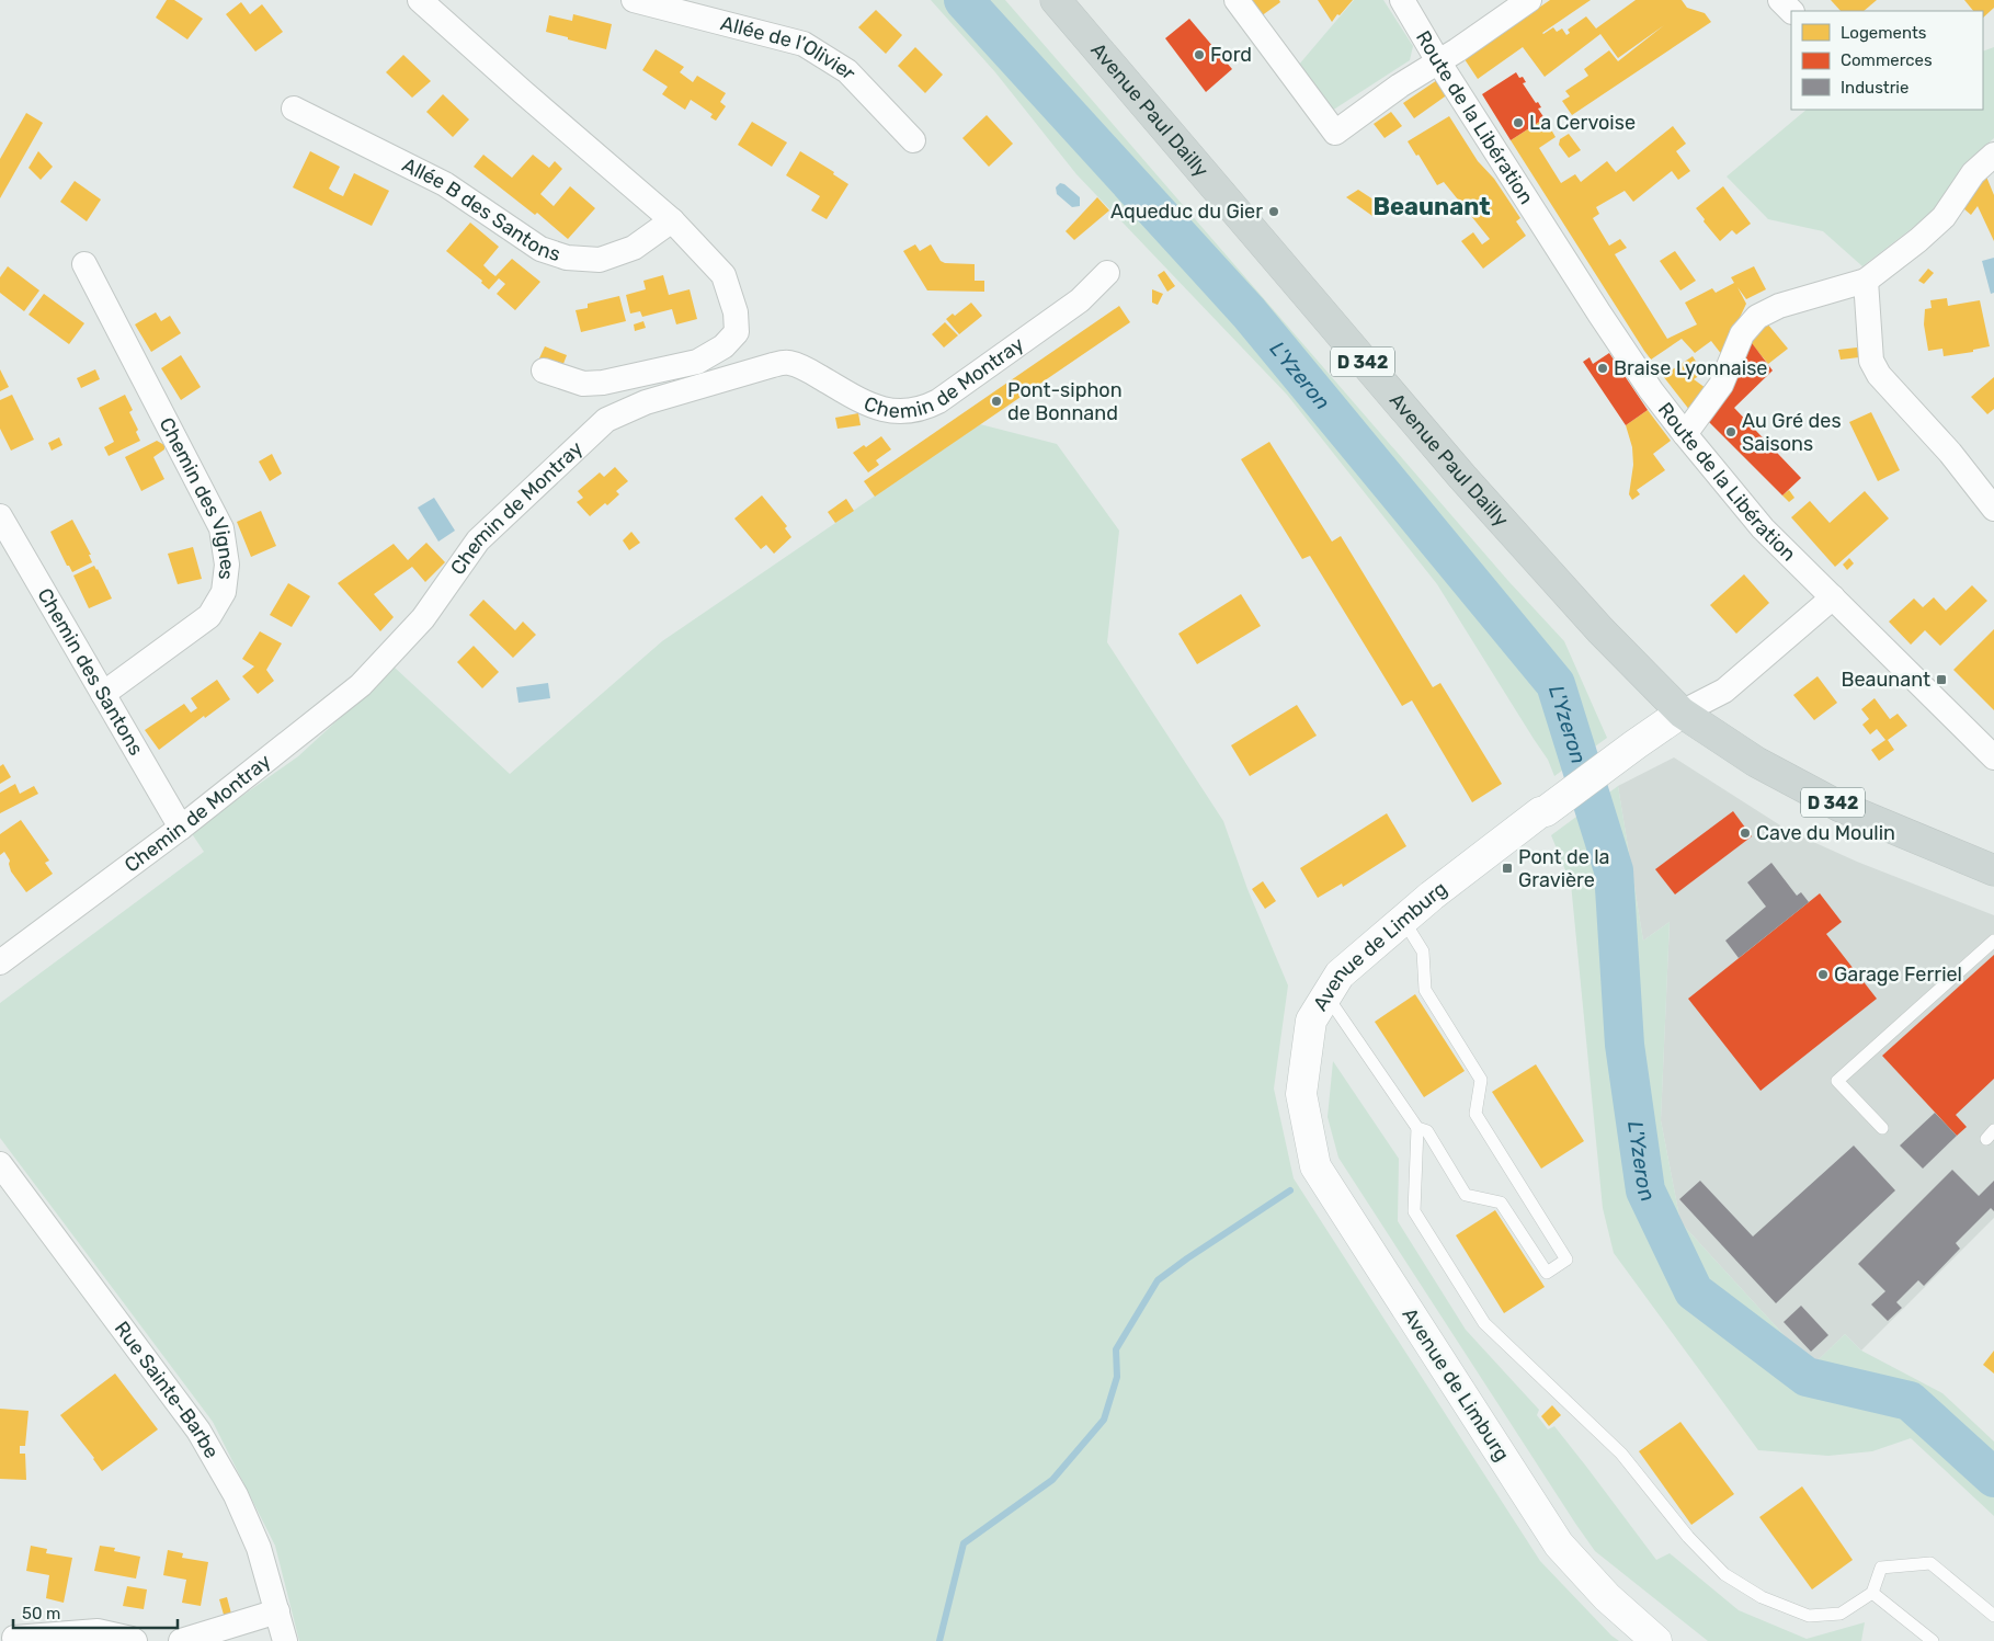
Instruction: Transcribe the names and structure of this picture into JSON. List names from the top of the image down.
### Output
{
  "streets": {
    "main road": ["Avenue Paul Dailly", "D 342"],
    "street": [
      "Allée de l’Olivier",
      "Route de la Libération",
      "Allée B des Santons",
      "Chemin de Montray",
      "Chemin des Vignes",
      "Chemin des Santons",
      "Avenue de Limburg",
      "Rue Sainte-Barbe"
    ]
  },
  "crossings": [
    ["Avenue Paul Dailly", "D 342"],
    ["Avenue Paul Dailly", "Avenue de Limburg"],
    ["Route de la Libération", "Avenue de Limburg"],
    ["D 342", "Avenue de Limburg"],
    ["Chemin de Montray", "Chemin des Santons"],
    ["Chemin des Vignes", "Chemin des Santons"]
  ],
  "districts": ["Beaunant"],
  "water": ["L'Yzeron"],
  "places": {
    "other": [
      "Ford",
      "La Cervoise",
      "Aqueduc du Gier",
      "Braise Lyonnaise",
      "Pont-siphon de Bonnand",
      "Au Gré des Saisons",
      "Cave du Moulin",
      "Garage Ferriel"
    ],
    "transit": ["Beaunant", "Pont de la Gravière"]
  },
  "legend": ["Logements", "Commerces", "Industrie"],
  "scale_bar": "50 m"
}
